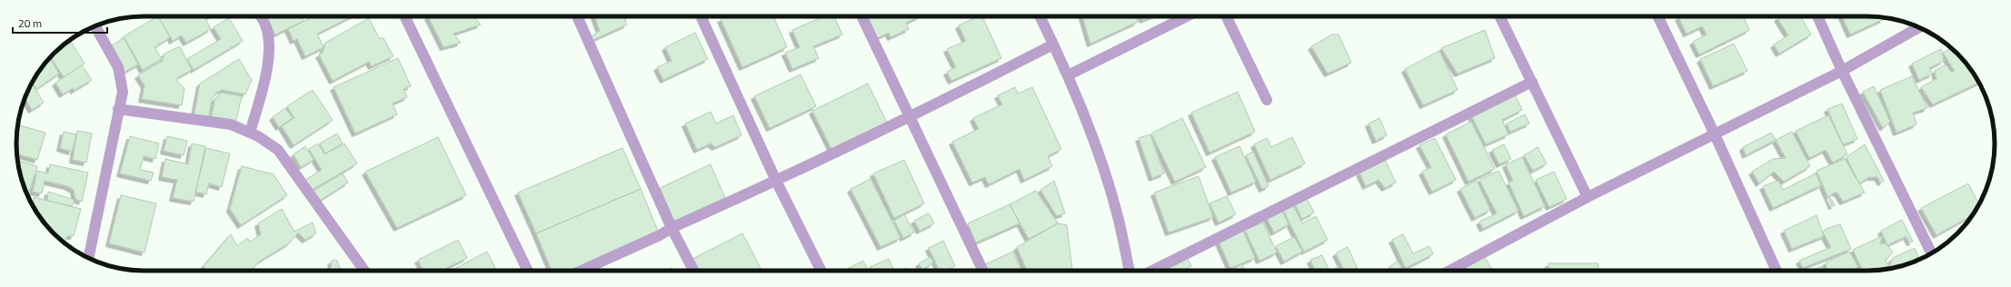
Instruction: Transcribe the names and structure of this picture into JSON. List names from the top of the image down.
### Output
{
  "scale_bar": "20 m"
}
